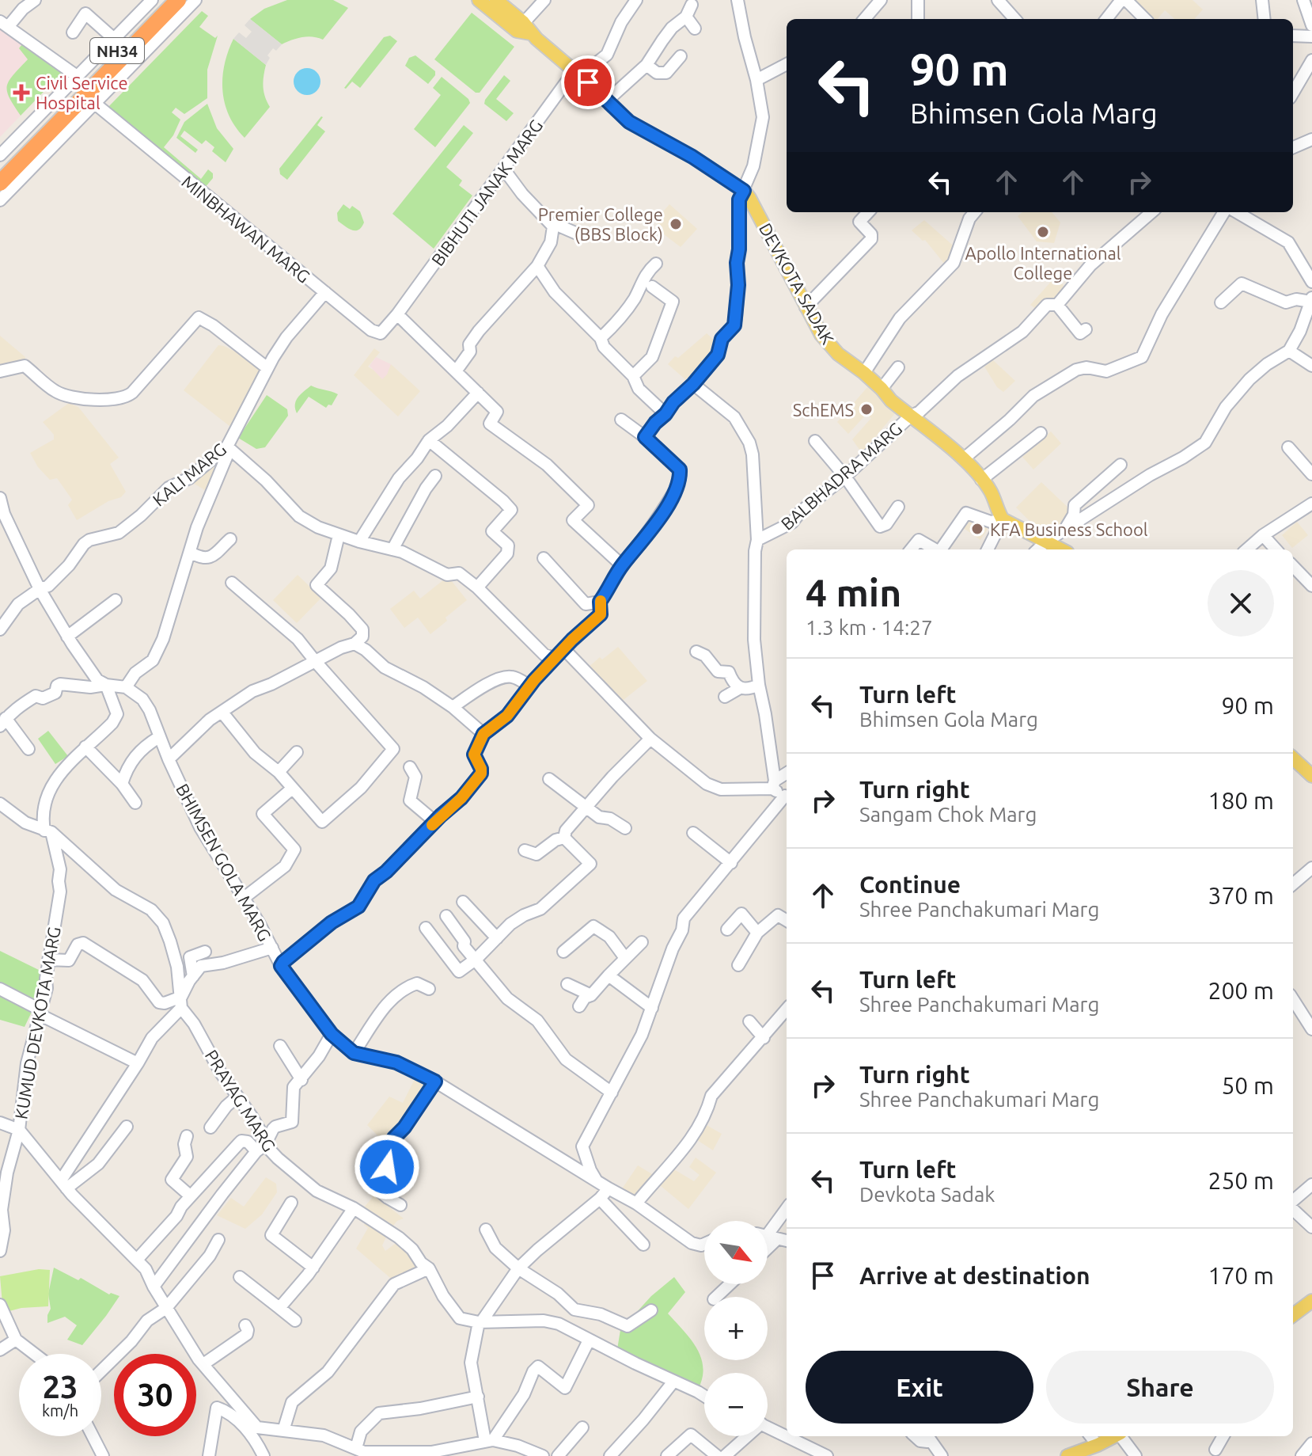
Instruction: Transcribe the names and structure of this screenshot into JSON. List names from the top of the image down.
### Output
{
  "streets": {
    "highway": ["NH34"],
    "main road": ["DEVKOTA SADAK"],
    "street": [
      "BIBHUTI JANAK MARG",
      "MINBHAWAN MARG",
      "KALI MARG",
      "BALBHADRA MARG",
      "BHIMSEN GOLA MARG",
      "KUMUD DEVKOTA MARG",
      "PRAYAG MARG"
    ]
  },
  "crossings": [
    ["NH34", "MINBHAWAN MARG"],
    ["BIBHUTI JANAK MARG", "MINBHAWAN MARG"],
    ["BIBHUTI JANAK MARG", "DEVKOTA SADAK"],
    ["MINBHAWAN MARG", "KALI MARG"],
    ["DEVKOTA SADAK", "BALBHADRA MARG"],
    ["KUMUD DEVKOTA MARG", "PRAYAG MARG"]
  ],
  "places": {
    "health": ["Civil Service Hospital"],
    "other": [
      "Premier College (BBS Block)",
      "Apollo International College",
      "SchEMS",
      "KFA Business School"
    ]
  },
  "north": "bottom right",
  "page": {
    "turn": ["90 m", "Bhimsen Gola Marg"],
    "heading": ["4 min", "1.3 km · 14:27"],
    "list": [
      {
        "name": "Turn left",
        "note": "Bhimsen Gola Marg",
        "value": "90 m"
      },
      {
        "name": "Turn right",
        "note": "Sangam Chok Marg",
        "value": "180 m"
      },
      {
        "name": "Continue",
        "note": "Shree Panchakumari Marg",
        "value": "370 m"
      },
      {
        "name": "Turn left",
        "note": "Shree Panchakumari Marg",
        "value": "200 m"
      },
      {
        "name": "Turn right",
        "note": "Shree Panchakumari Marg",
        "value": "50 m"
      },
      {
        "name": "Turn left",
        "note": "Devkota Sadak",
        "value": "250 m"
      },
      {
        "name": "Arrive at destination",
        "value": "170 m"
      }
    ],
    "map_buttons": ["+", "−"],
    "buttons": ["Exit", "Share"],
    "speed": "23 km/h",
    "limit": "30"
  }
}
